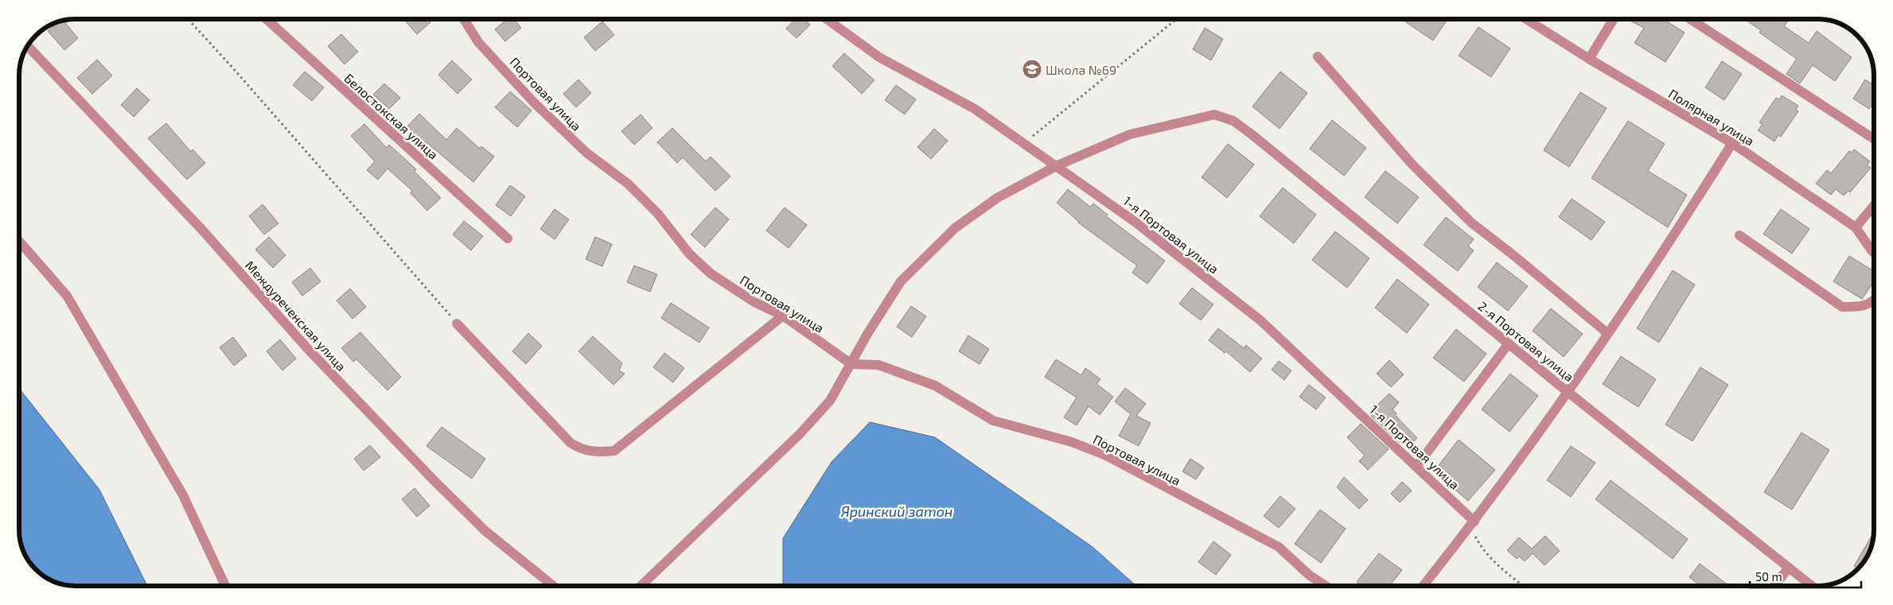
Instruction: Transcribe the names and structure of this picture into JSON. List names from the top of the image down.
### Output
{
  "streets": {
    "street": [
      "Портовая улица",
      "Белостокская улица",
      "Полярная улица",
      "1-я Портовая улица",
      "Междуреченская улица",
      "2-я Портовая улица"
    ]
  },
  "crossings": [
    ["1-я Портовая улица", "2-я Портовая улица"]
  ],
  "water": ["Яринский затон"],
  "places": {
    "school or university": ["Школа №69"]
  },
  "scale_bar": "50 m"
}
